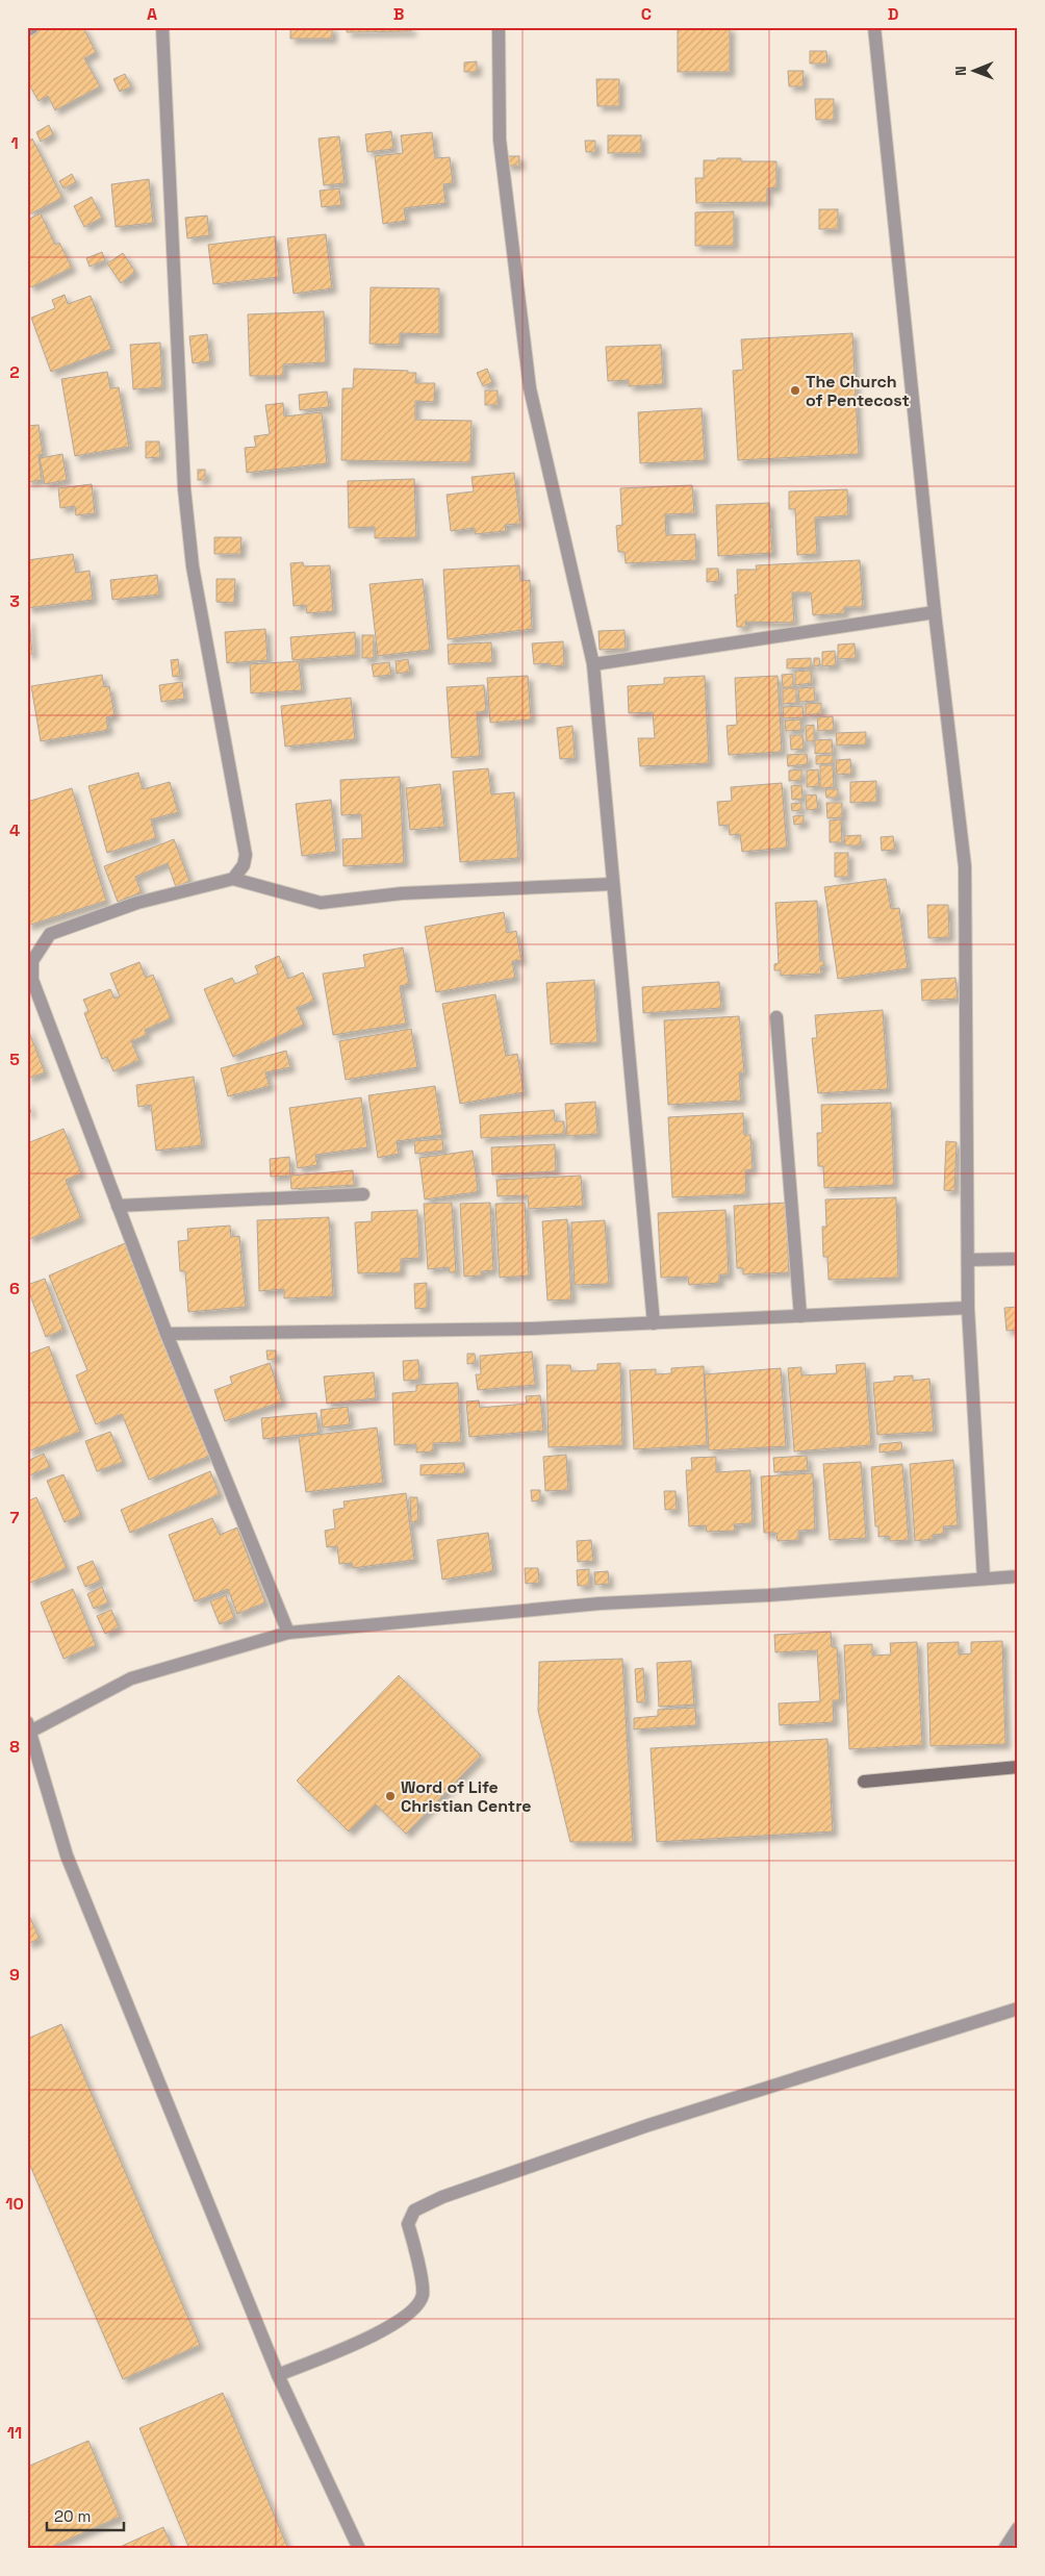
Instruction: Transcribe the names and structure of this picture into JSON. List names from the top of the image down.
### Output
{
  "places": ["The Church of Pentecost", "Word of Life Christian Centre"],
  "scale_bar": "20 m",
  "north": "left",
  "grid": {
    "columns": [
      "A",
      "B",
      "C",
      "D"
    ],
    "rows": [
      "1",
      "2",
      "3",
      "4",
      "5",
      "6",
      "7",
      "8",
      "9",
      "10",
      "11"
    ]
  }
}
